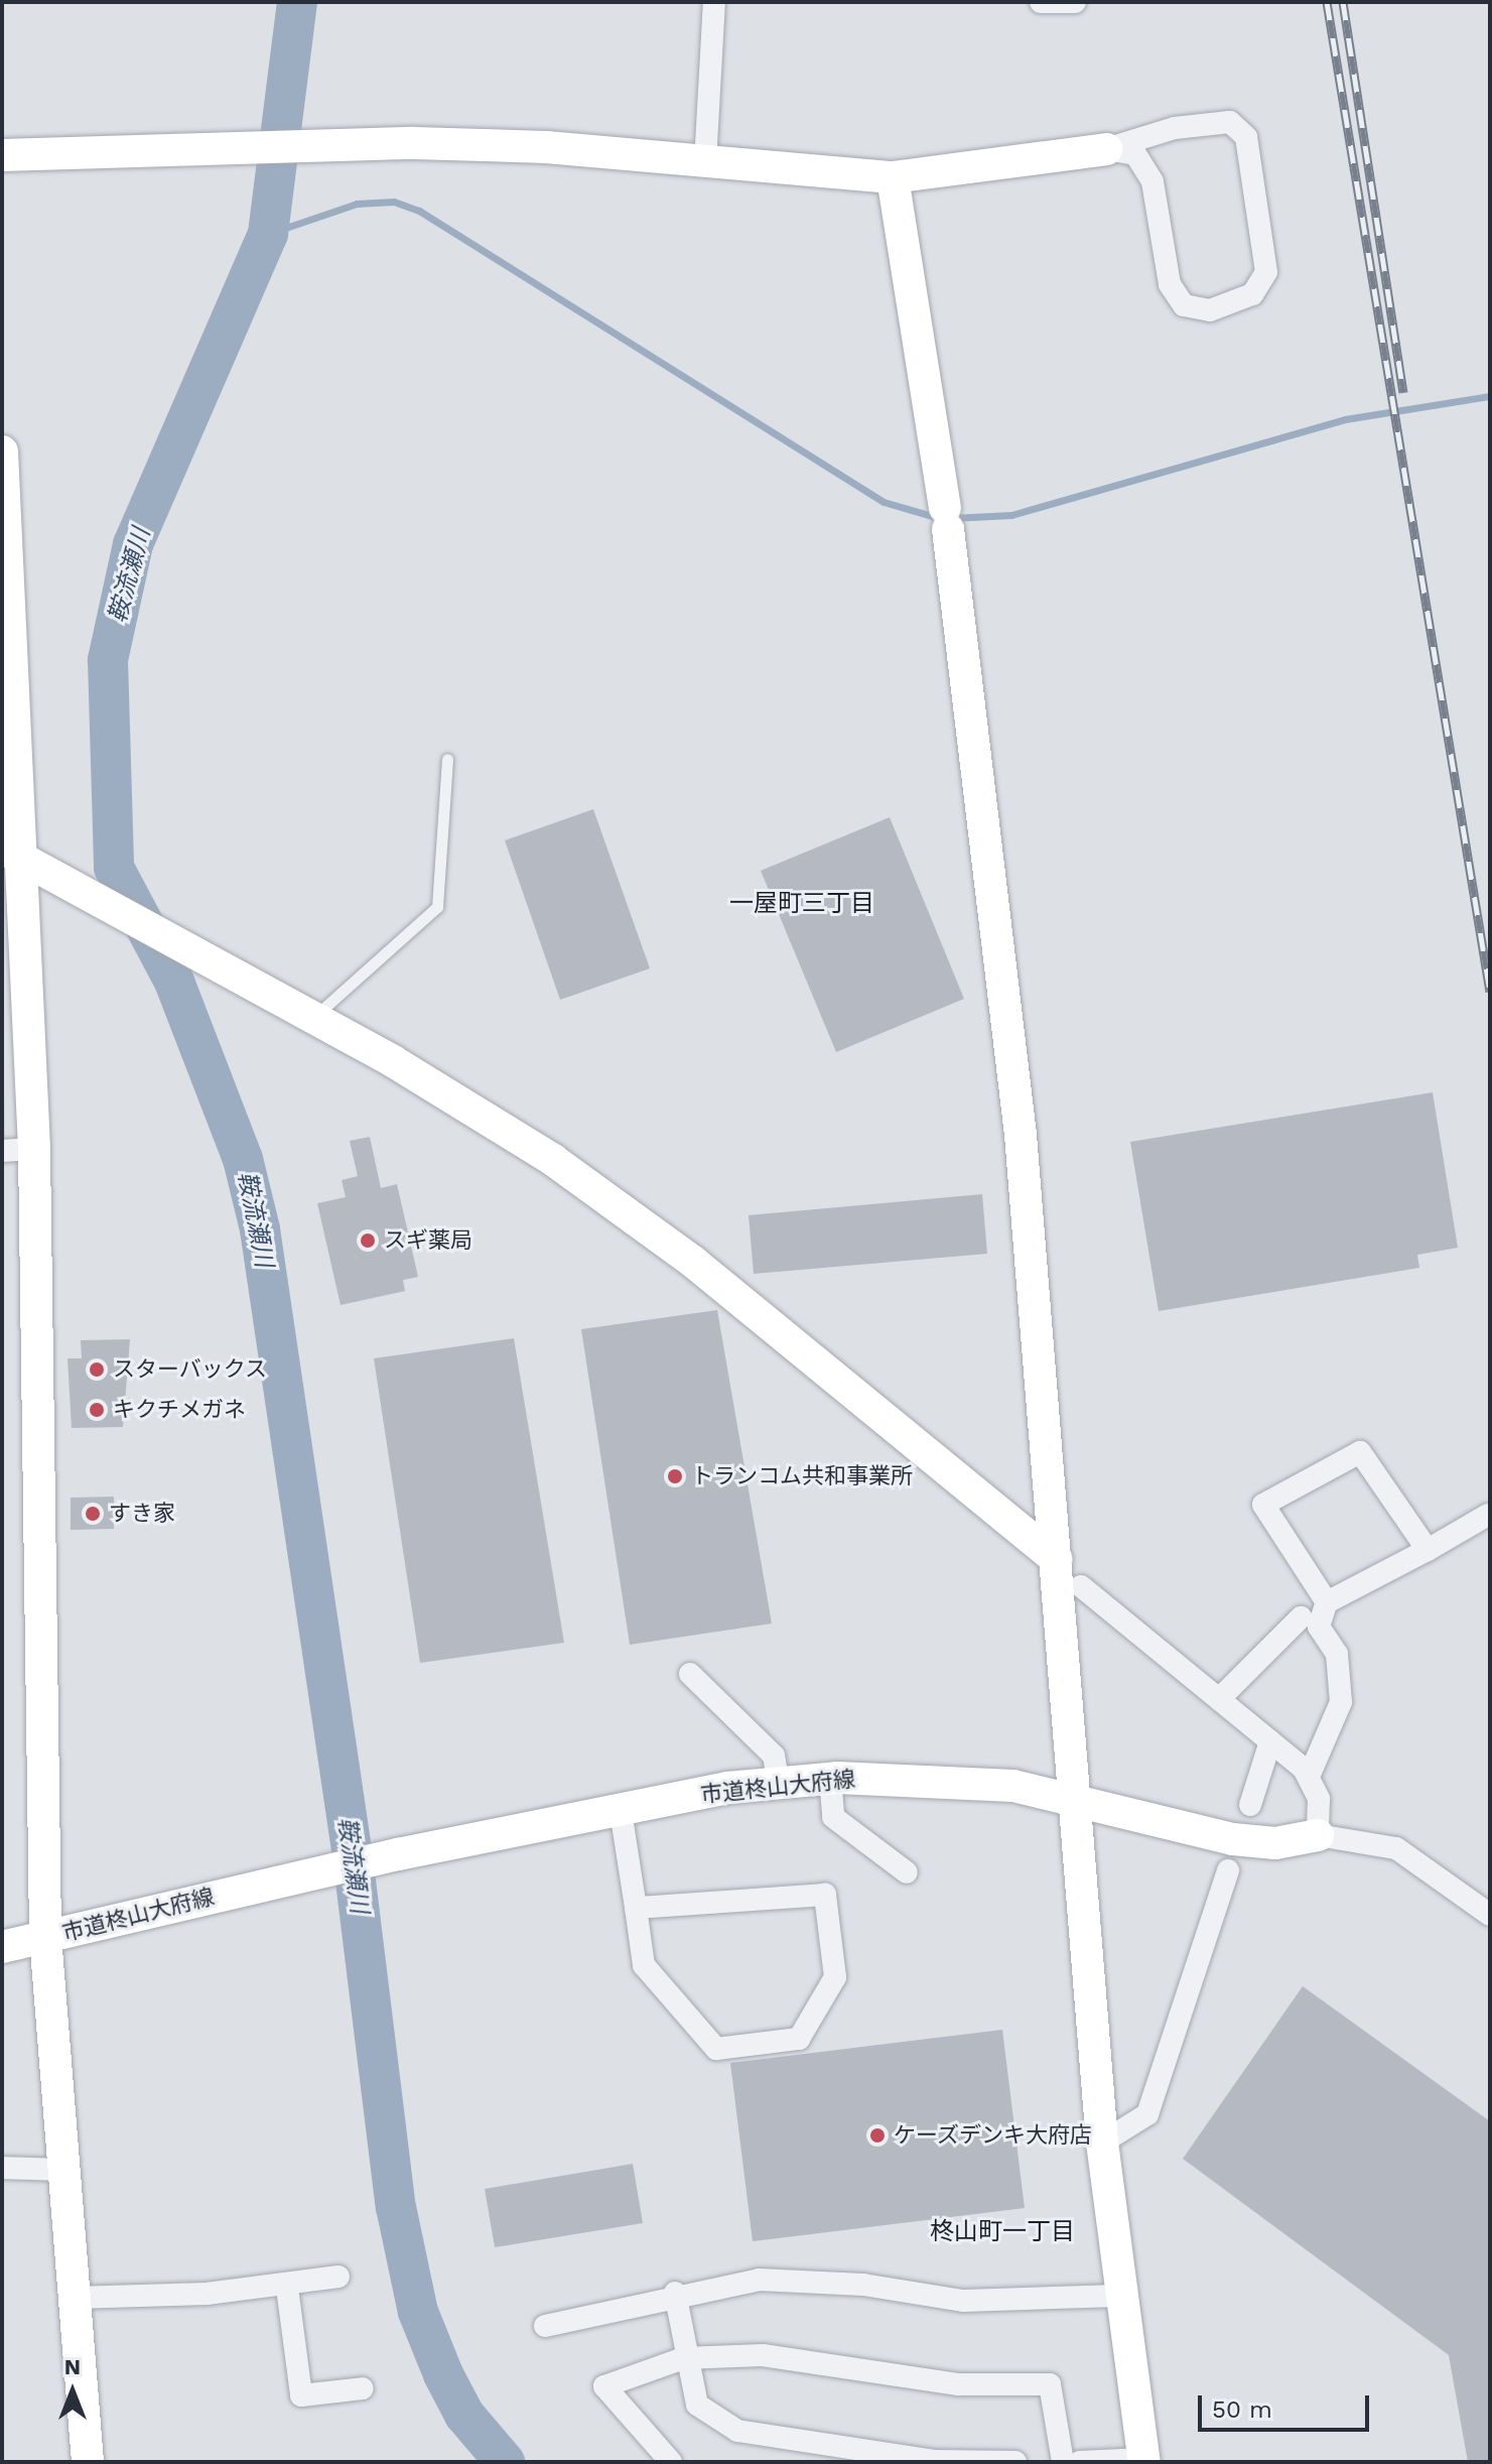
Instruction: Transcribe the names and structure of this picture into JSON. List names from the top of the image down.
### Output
{
  "streets": {
    "street": ["市道柊山大府線"]
  },
  "districts": ["一屋町三丁目", "柊山町一丁目"],
  "water": ["鞍流瀬川"],
  "places": [
    "スギ薬局",
    "スターバックス",
    "キクチメガネ",
    "トランコム共和事業所",
    "すき家",
    "ケーズデンキ大府店"
  ],
  "scale_bar": "50 m",
  "north": "top"
}
